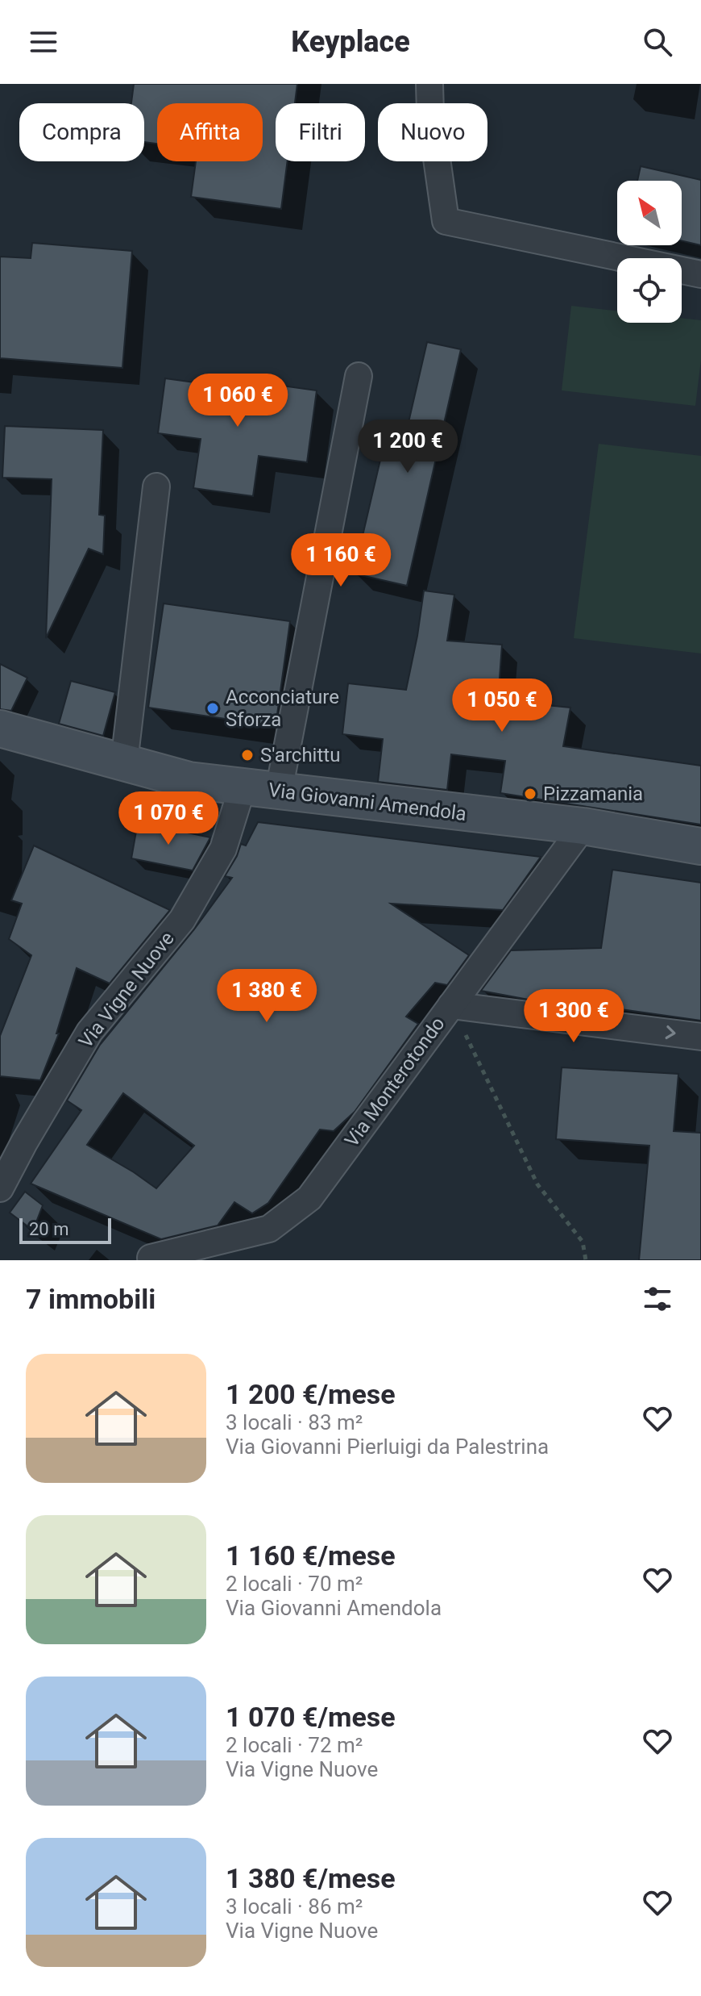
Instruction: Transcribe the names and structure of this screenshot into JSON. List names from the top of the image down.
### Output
{
  "streets": {
    "main road": ["Via Giovanni Amendola"],
    "street": ["Via Vigne Nuove", "Via Monterotondo"]
  },
  "crossings": [
    ["Via Giovanni Amendola", "Via Vigne Nuove"],
    ["Via Giovanni Amendola", "Via Monterotondo"]
  ],
  "places": ["Acconciature Sforza", "S'archittu", "Pizzamania"],
  "scale_bar": "20 m",
  "north": "top left",
  "page": {
    "header": "Keyplace",
    "chip": [
      "Compra",
      "Affitta",
      "Filtri",
      "Nuovo"
    ],
    "price": [
      "1 060 €",
      "1 200 €",
      "1 160 €",
      "1 050 €",
      "1 070 €",
      "1 380 €",
      "1 300 €"
    ],
    "scale": "20 m",
    "heading": "7 immobili",
    "list": [
      {
        "name": "1 200 €/mese",
        "note": "3 locali · 83 m² · Via Giovanni Pierluigi da Palestrina"
      },
      {
        "name": "1 160 €/mese",
        "note": "2 locali · 70 m² · Via Giovanni Amendola"
      },
      {
        "name": "1 070 €/mese",
        "note": "2 locali · 72 m² · Via Vigne Nuove"
      },
      {
        "name": "1 380 €/mese",
        "note": "3 locali · 86 m² · Via Vigne Nuove"
      }
    ]
  }
}
